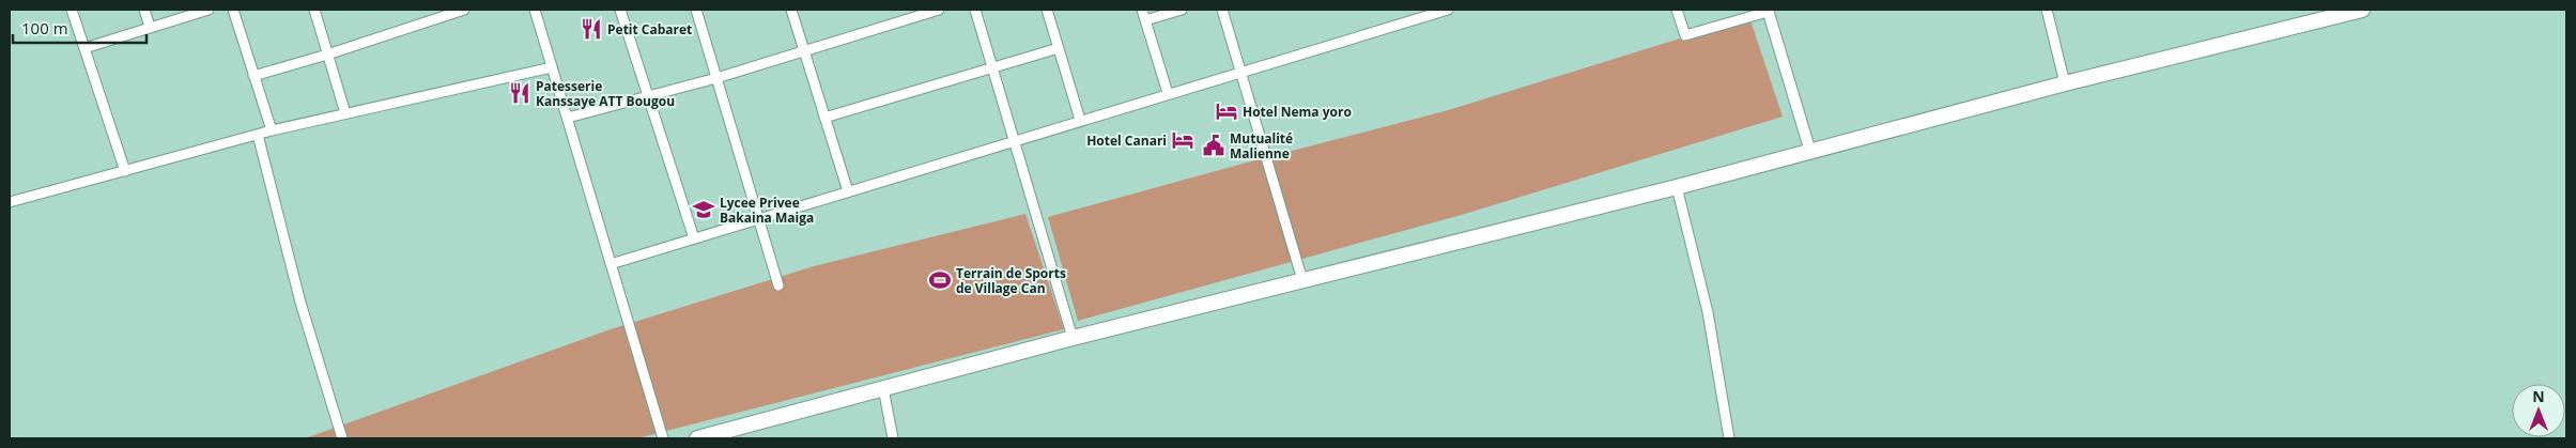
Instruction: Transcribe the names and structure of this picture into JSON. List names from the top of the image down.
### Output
{
  "places": {
    "restaurant": ["Petit Cabaret", "Patesserie Kanssaye ATT Bougou"],
    "hotel": ["Hotel Nema yoro", "Hotel Canari"],
    "public building": ["Mutualité Malienne"],
    "school or university": ["Lycee Privee Bakaina Maiga"],
    "sports": ["Terrain de Sports de Village Can"]
  },
  "scale_bar": "100 m",
  "north": "top"
}
